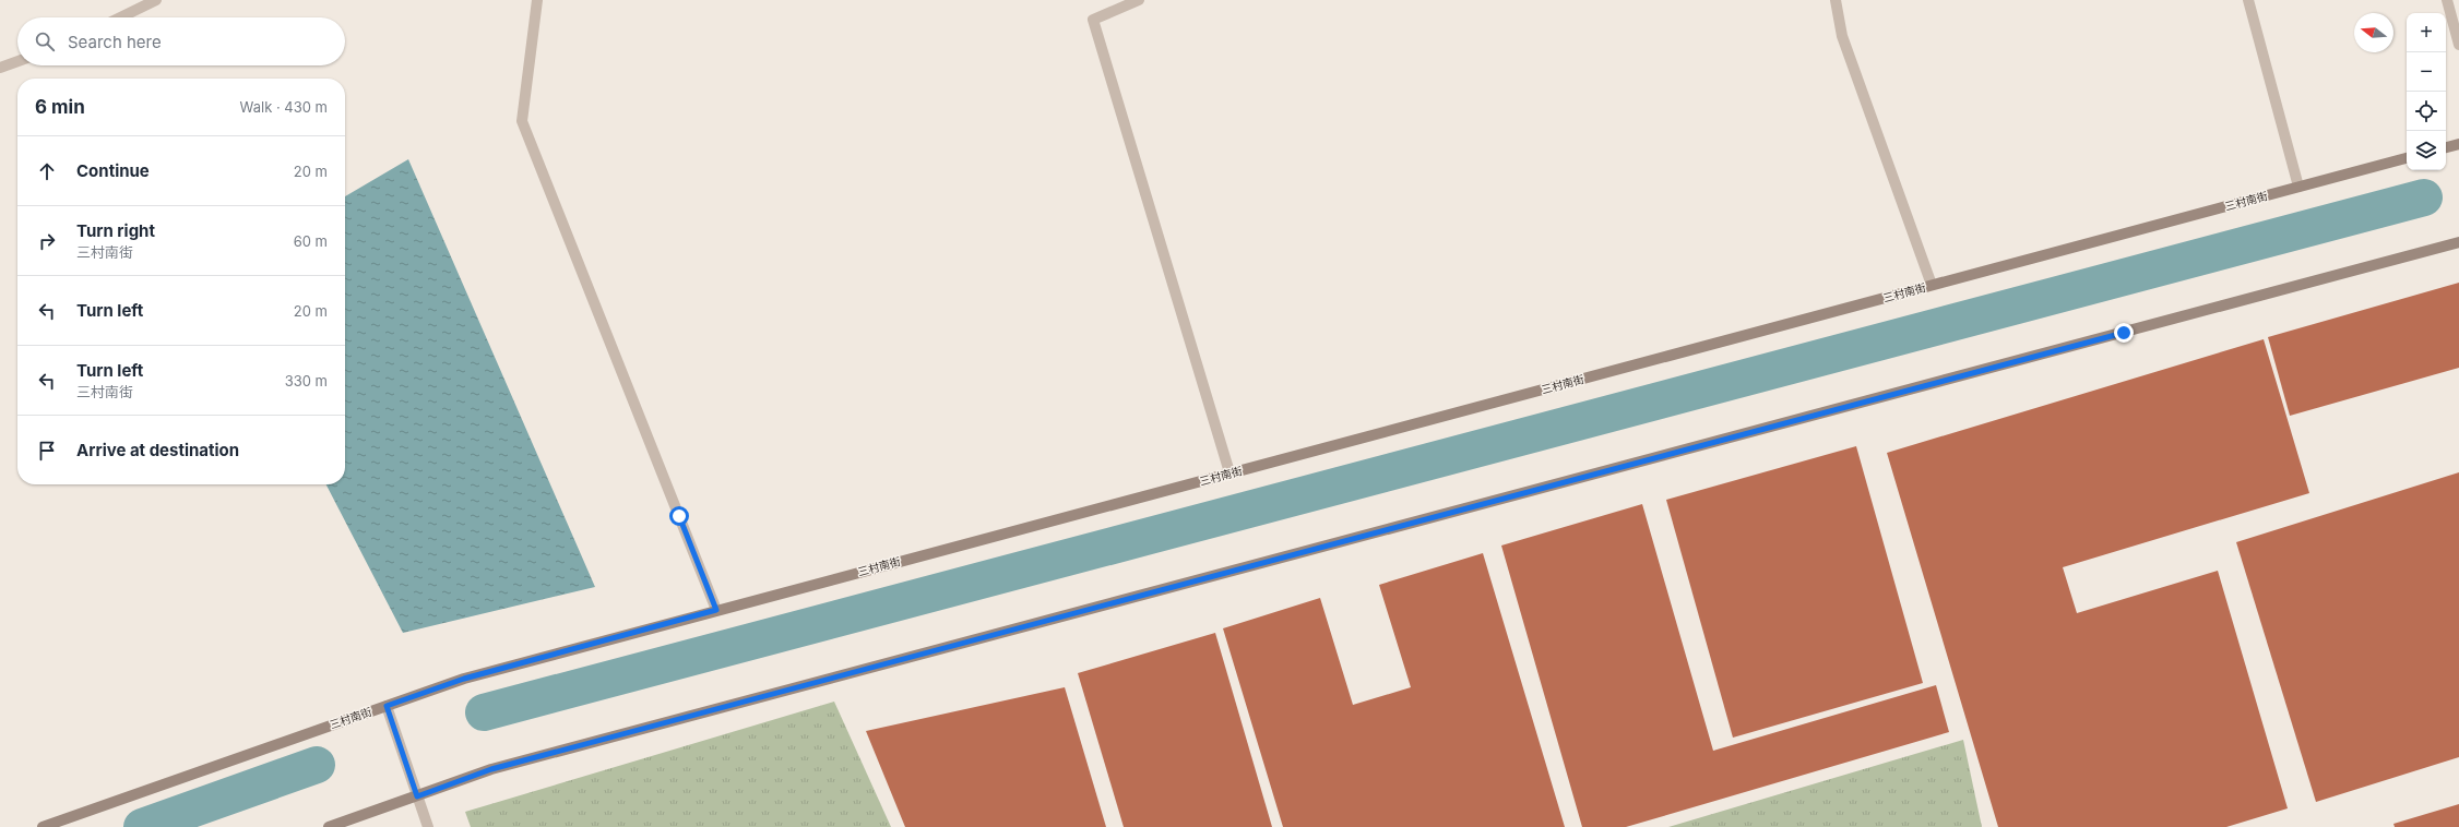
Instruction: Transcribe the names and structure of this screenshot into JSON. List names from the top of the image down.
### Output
{
  "streets": {
    "street": ["三村南街"]
  },
  "north": "left",
  "page": {
    "map_buttons": ["+", "−"],
    "search": "Search here",
    "heading": ["6 min", "Walk · 430 m"],
    "list": [
      ["Continue", "20 m"],
      ["Turn right", "三村南街", "60 m"],
      ["Turn left", "20 m"],
      ["Turn left", "三村南街", "330 m"],
      "Arrive at destination"
    ]
  }
}
